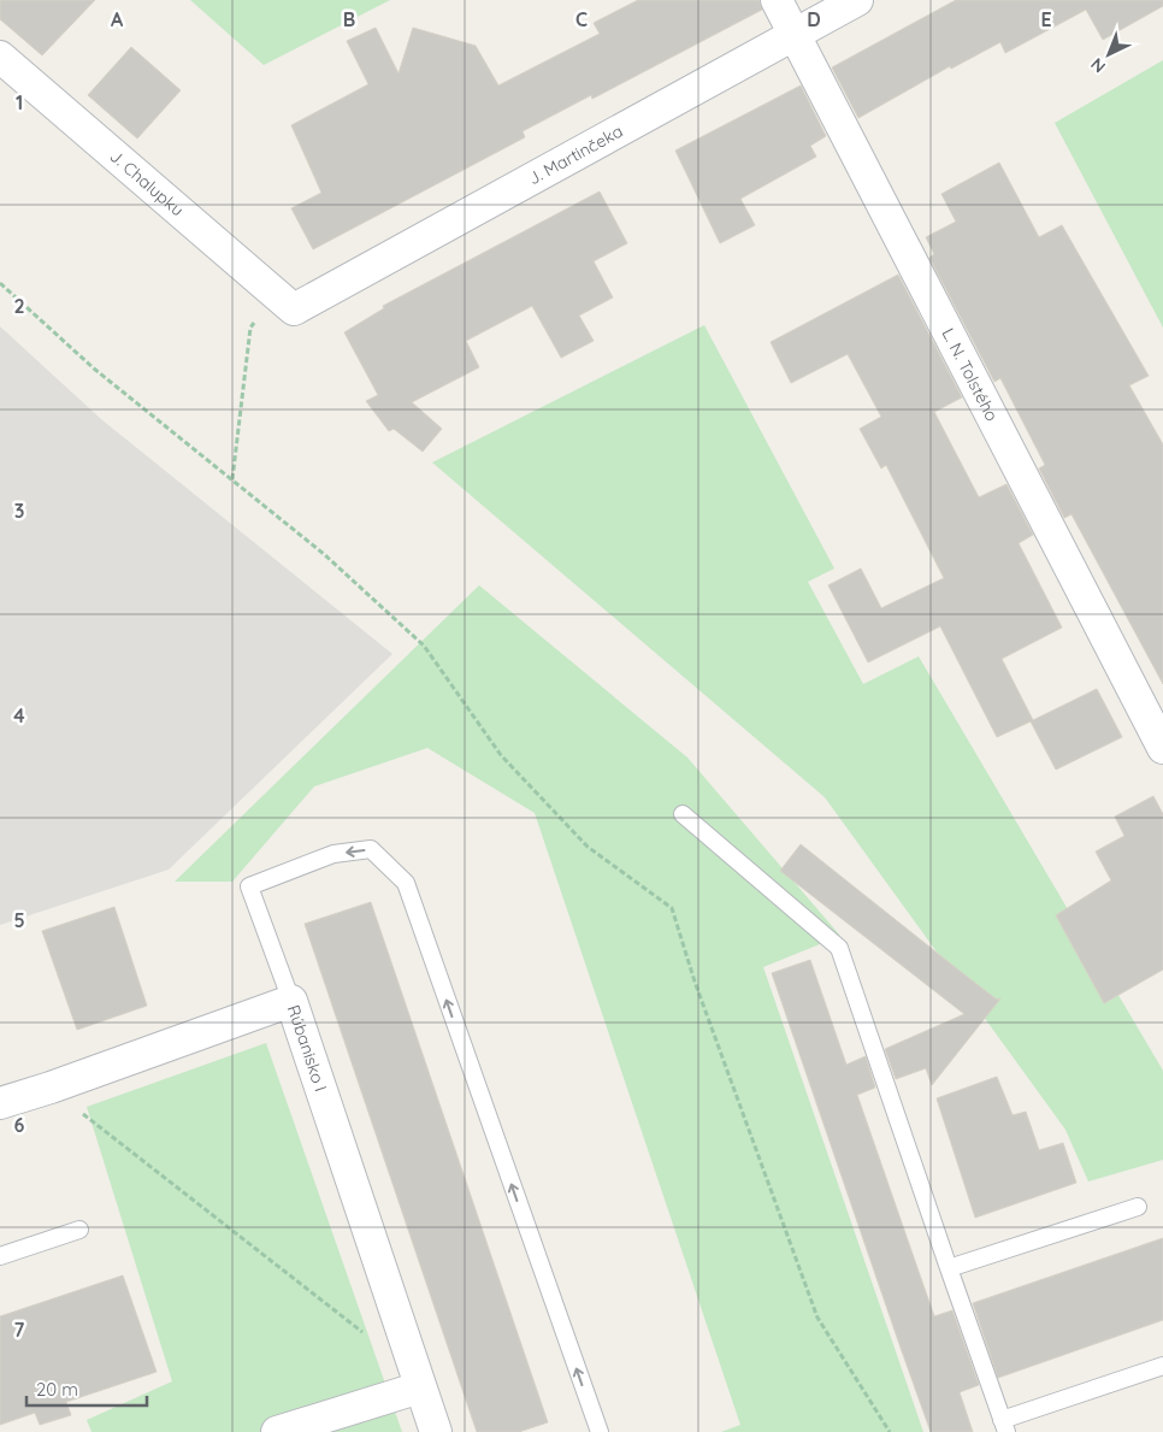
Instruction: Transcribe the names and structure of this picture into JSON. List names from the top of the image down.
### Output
{
  "streets": {
    "street": [
      "J. Martinčeka",
      "J. Chalupku",
      "L. N. Tolstého",
      "Rúbanisko I"
    ]
  },
  "crossings": [
    ["J. Martinčeka", "J. Chalupku"],
    ["J. Martinčeka", "L. N. Tolstého"]
  ],
  "scale_bar": "20 m",
  "north": "bottom left",
  "grid": {
    "columns": [
      "A",
      "B",
      "C",
      "D",
      "E"
    ],
    "rows": [
      "1",
      "2",
      "3",
      "4",
      "5",
      "6",
      "7"
    ]
  }
}
